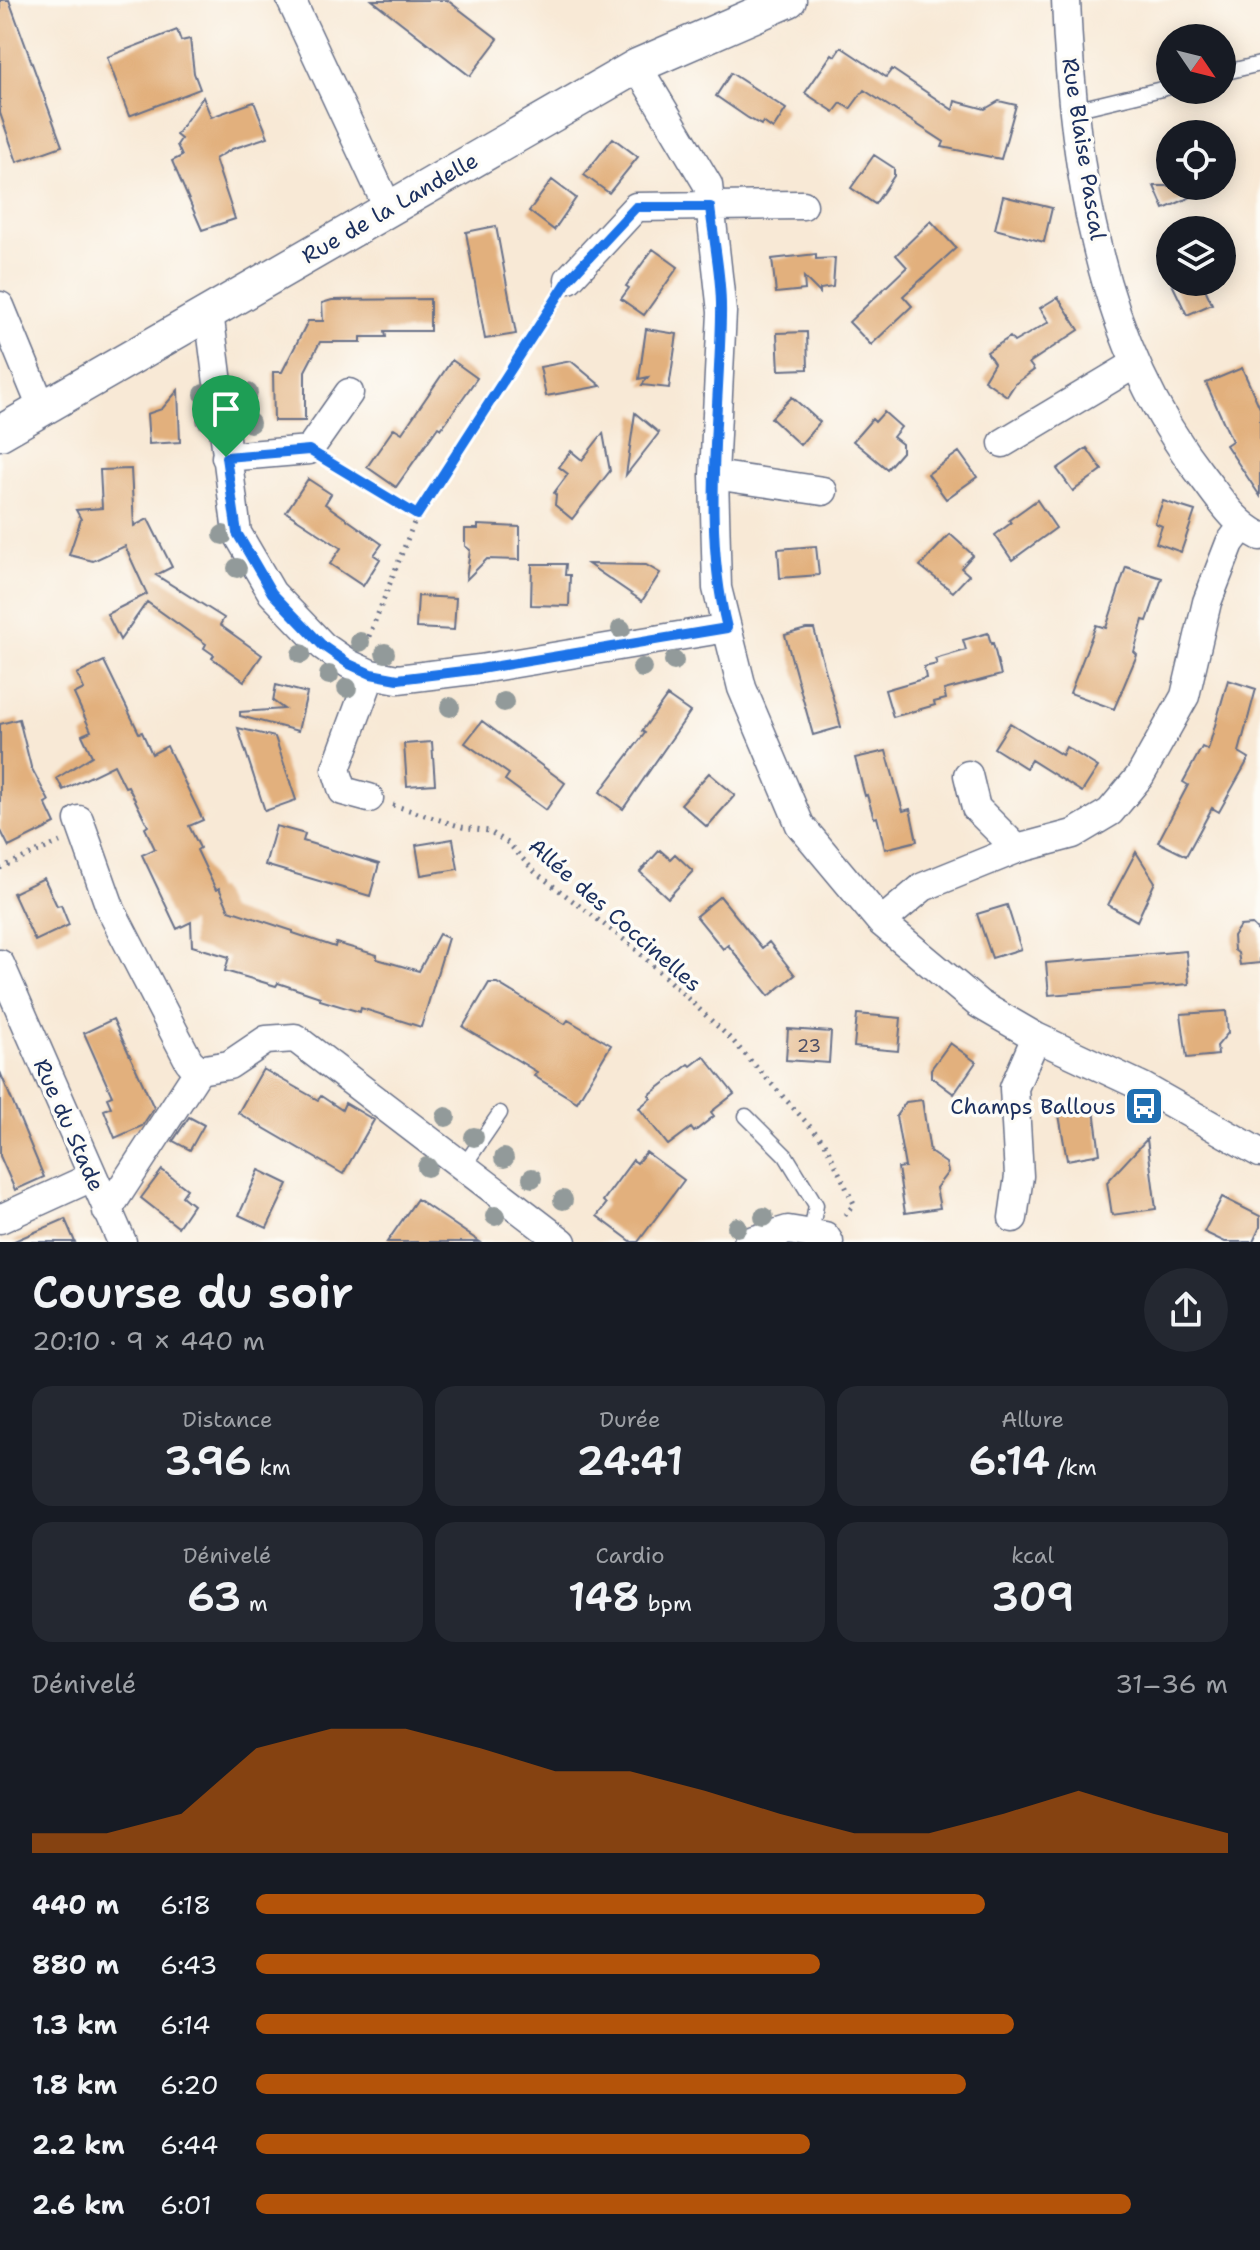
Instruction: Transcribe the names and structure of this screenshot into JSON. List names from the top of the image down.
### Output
{
  "streets": {
    "street": ["Rue Blaise Pascal", "Rue de la Landelle", "Rue du Stade"],
    "path": ["Allée des Coccinelles"]
  },
  "places": {
    "bus stop": ["Champs Ballous"]
  },
  "house_numbers": ["23"],
  "north": "bottom right",
  "page": {
    "heading": ["Course du soir", "20:10 · 9 × 440 m"],
    "stats": [
      ["Distance", "3.96 km"],
      ["Durée", "24:41"],
      ["Allure", "6:14 /km"],
      ["Dénivelé", "63 m"],
      ["Cardio", "148 bpm"],
      ["kcal", "309"]
    ],
    "chart": ["Dénivelé", "31–36 m"],
    "list": [
      {
        "name": "440 m",
        "note": "6:18"
      },
      {
        "name": "880 m",
        "note": "6:43"
      },
      {
        "name": "1.3 km",
        "note": "6:14"
      },
      {
        "name": "1.8 km",
        "note": "6:20"
      },
      {
        "name": "2.2 km",
        "note": "6:44"
      },
      {
        "name": "2.6 km",
        "note": "6:01"
      }
    ]
  }
}
